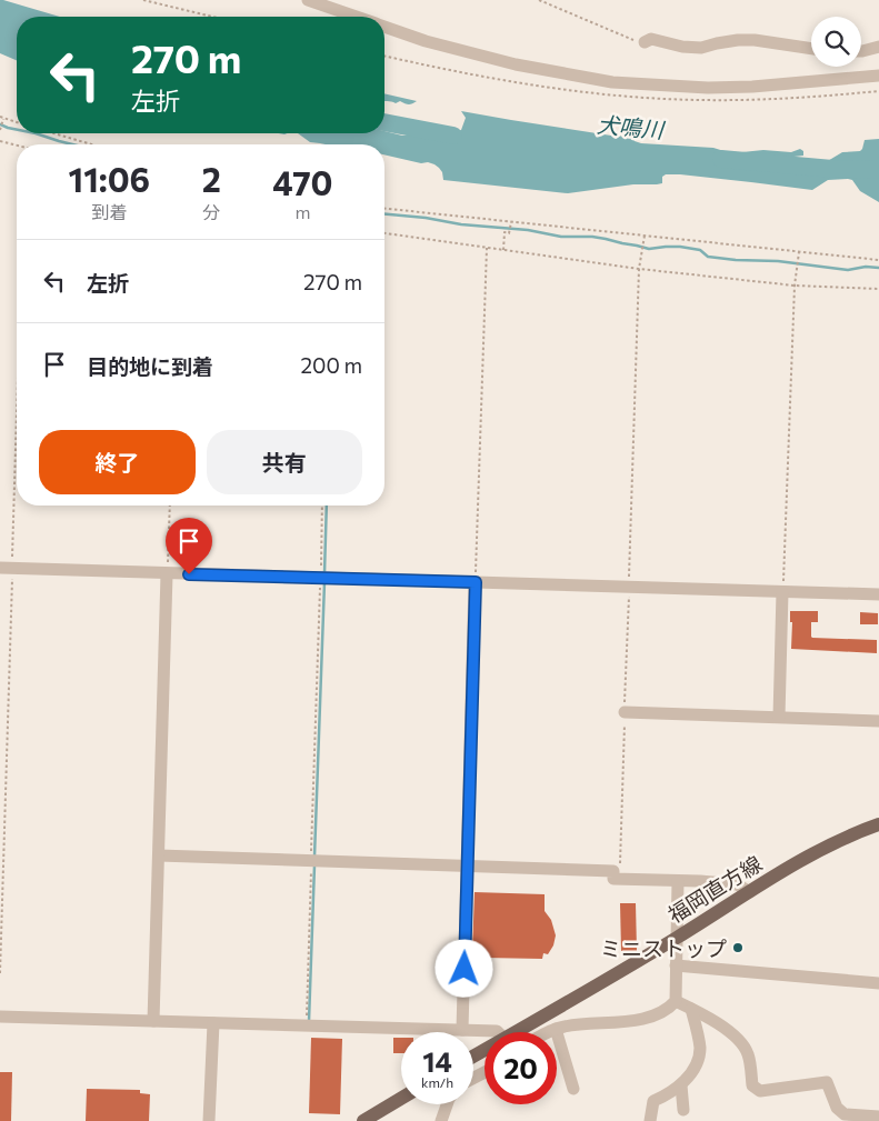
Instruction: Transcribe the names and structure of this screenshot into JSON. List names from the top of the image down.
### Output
{
  "streets": {
    "main road": ["福岡直方線"]
  },
  "water": ["犬鳴川"],
  "places": ["ミニストップ"],
  "page": {
    "turn": ["270 m", "左折"],
    "eta": [
      "11:06",
      "到着",
      "2",
      "分",
      "470",
      "m"
    ],
    "list": [
      {
        "name": "左折",
        "value": "270 m"
      },
      {
        "name": "目的地に到着",
        "value": "200 m"
      }
    ],
    "buttons": ["終了", "共有"],
    "speed": "14 km/h",
    "limit": "20"
  }
}
